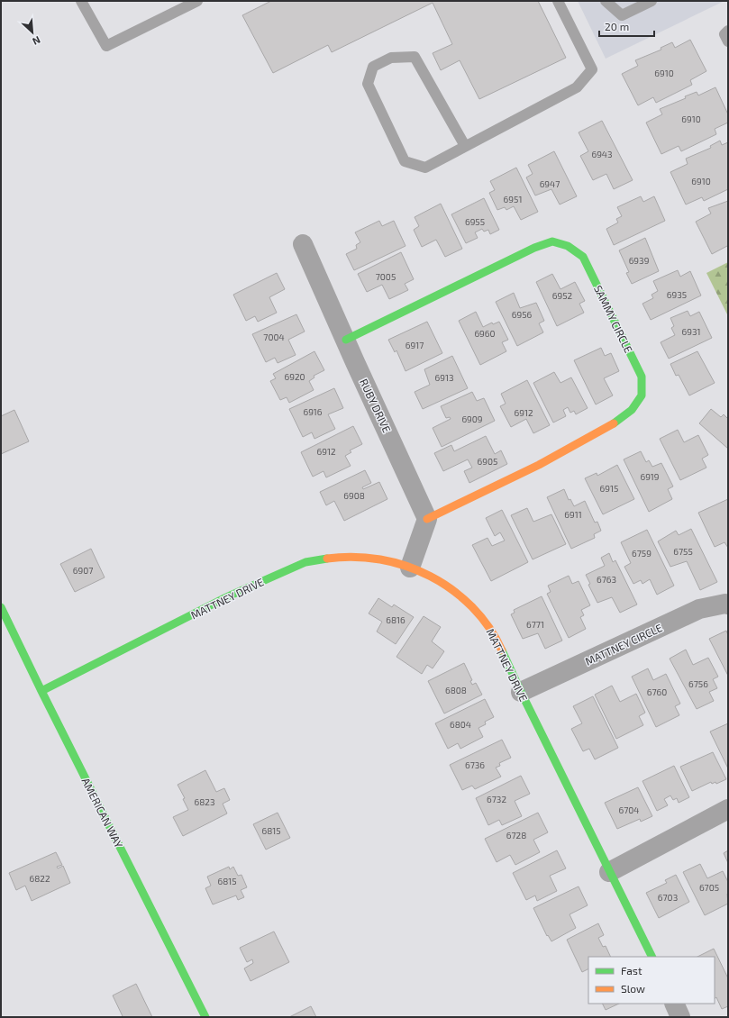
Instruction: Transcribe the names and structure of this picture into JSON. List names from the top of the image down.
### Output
{
  "streets": {
    "street": [
      "SAMMY CIRCLE",
      "RUBY DRIVE",
      "MATTNEY DRIVE",
      "MATTNEY CIRCLE",
      "AMERICAN WAY"
    ]
  },
  "crossings": [
    ["SAMMY CIRCLE", "RUBY DRIVE"],
    ["MATTNEY DRIVE", "MATTNEY CIRCLE"],
    ["MATTNEY DRIVE", "AMERICAN WAY"]
  ],
  "house_numbers": [
    "6910",
    "6910",
    "6943",
    "6910",
    "6947",
    "6951",
    "6955",
    "6939",
    "7005",
    "6935",
    "6952",
    "6956",
    "6931",
    "6960",
    "7004",
    "6917",
    "6920",
    "6913",
    "6916",
    "6912",
    "6909",
    "6912",
    "6905",
    "6919",
    "6915",
    "6908",
    "6911",
    "6755",
    "6759",
    "6907",
    "6763",
    "6816",
    "6771",
    "6756",
    "6808",
    "6760",
    "6804",
    "6736",
    "6732",
    "6823",
    "6704",
    "6815",
    "6728",
    "6822",
    "6815",
    "6705",
    "6703"
  ],
  "legend": ["Fast", "Slow"],
  "scale_bar": "20 m",
  "north": "bottom right"
}
